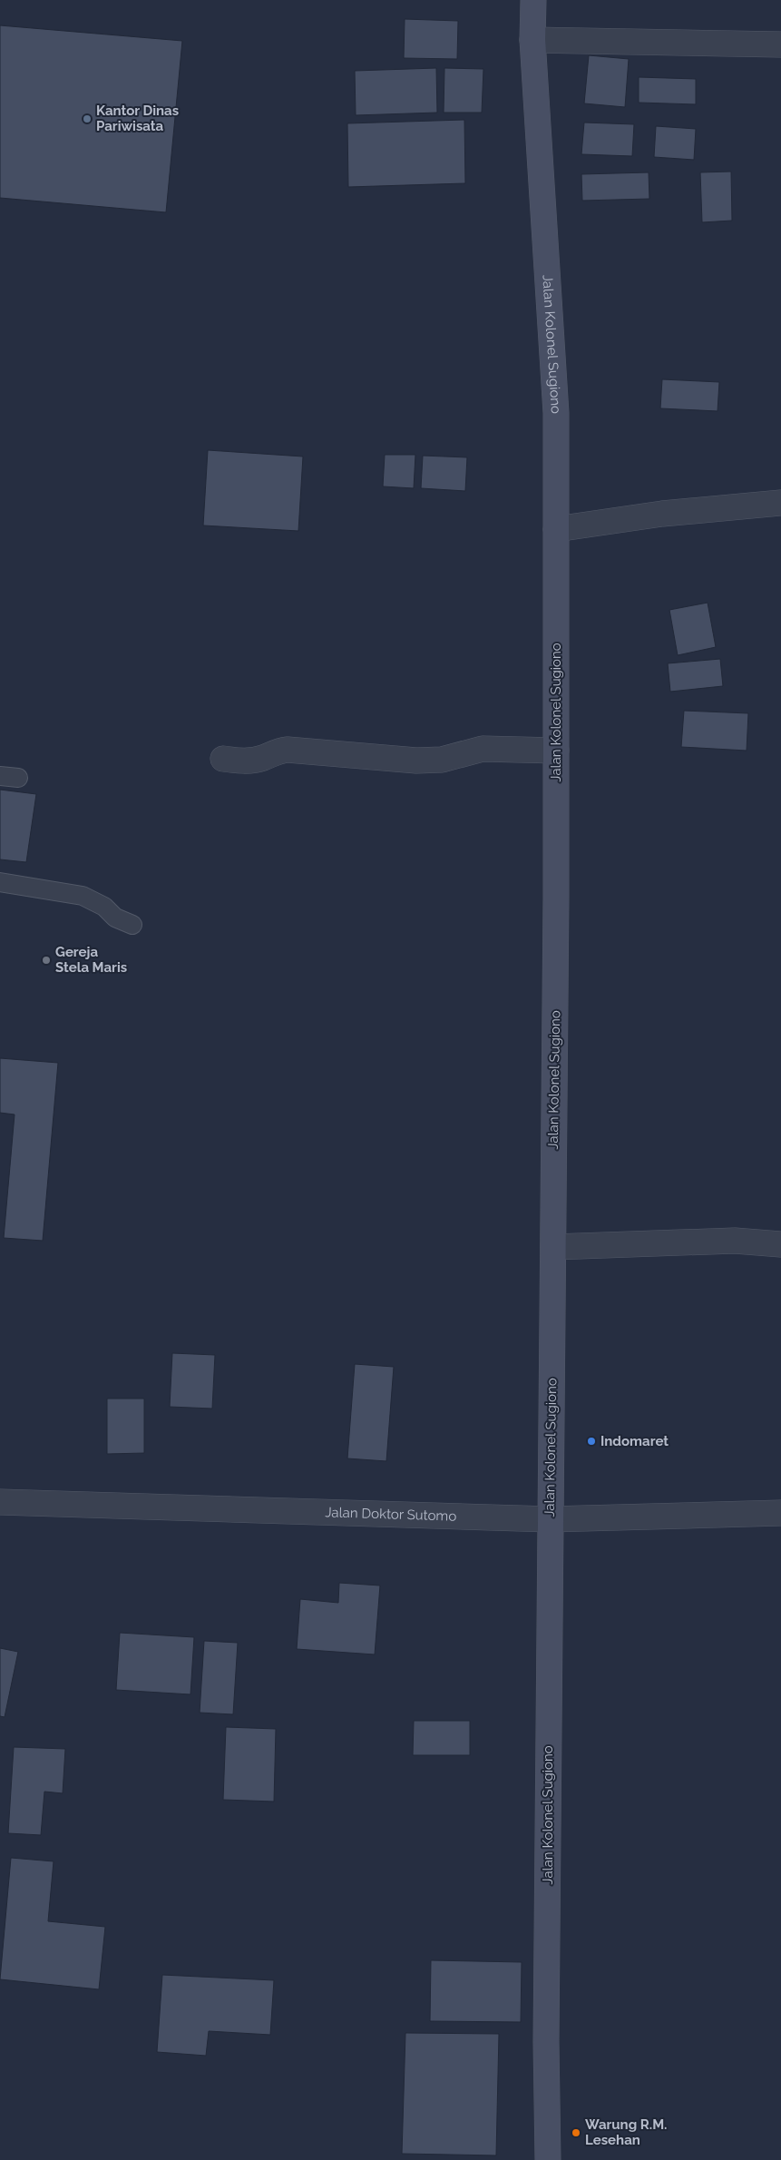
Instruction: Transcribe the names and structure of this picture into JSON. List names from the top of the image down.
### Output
{
  "streets": {
    "main road": ["Jalan Kolonel Sugiono"],
    "street": ["Jalan Doktor Sutomo"]
  },
  "crossings": [
    ["Jalan Kolonel Sugiono", "Jalan Doktor Sutomo"]
  ],
  "places": [
    "Kantor Dinas Pariwisata",
    "Gereja Stela Maris",
    "Indomaret",
    "Warung R.M. Lesehan"
  ]
}
